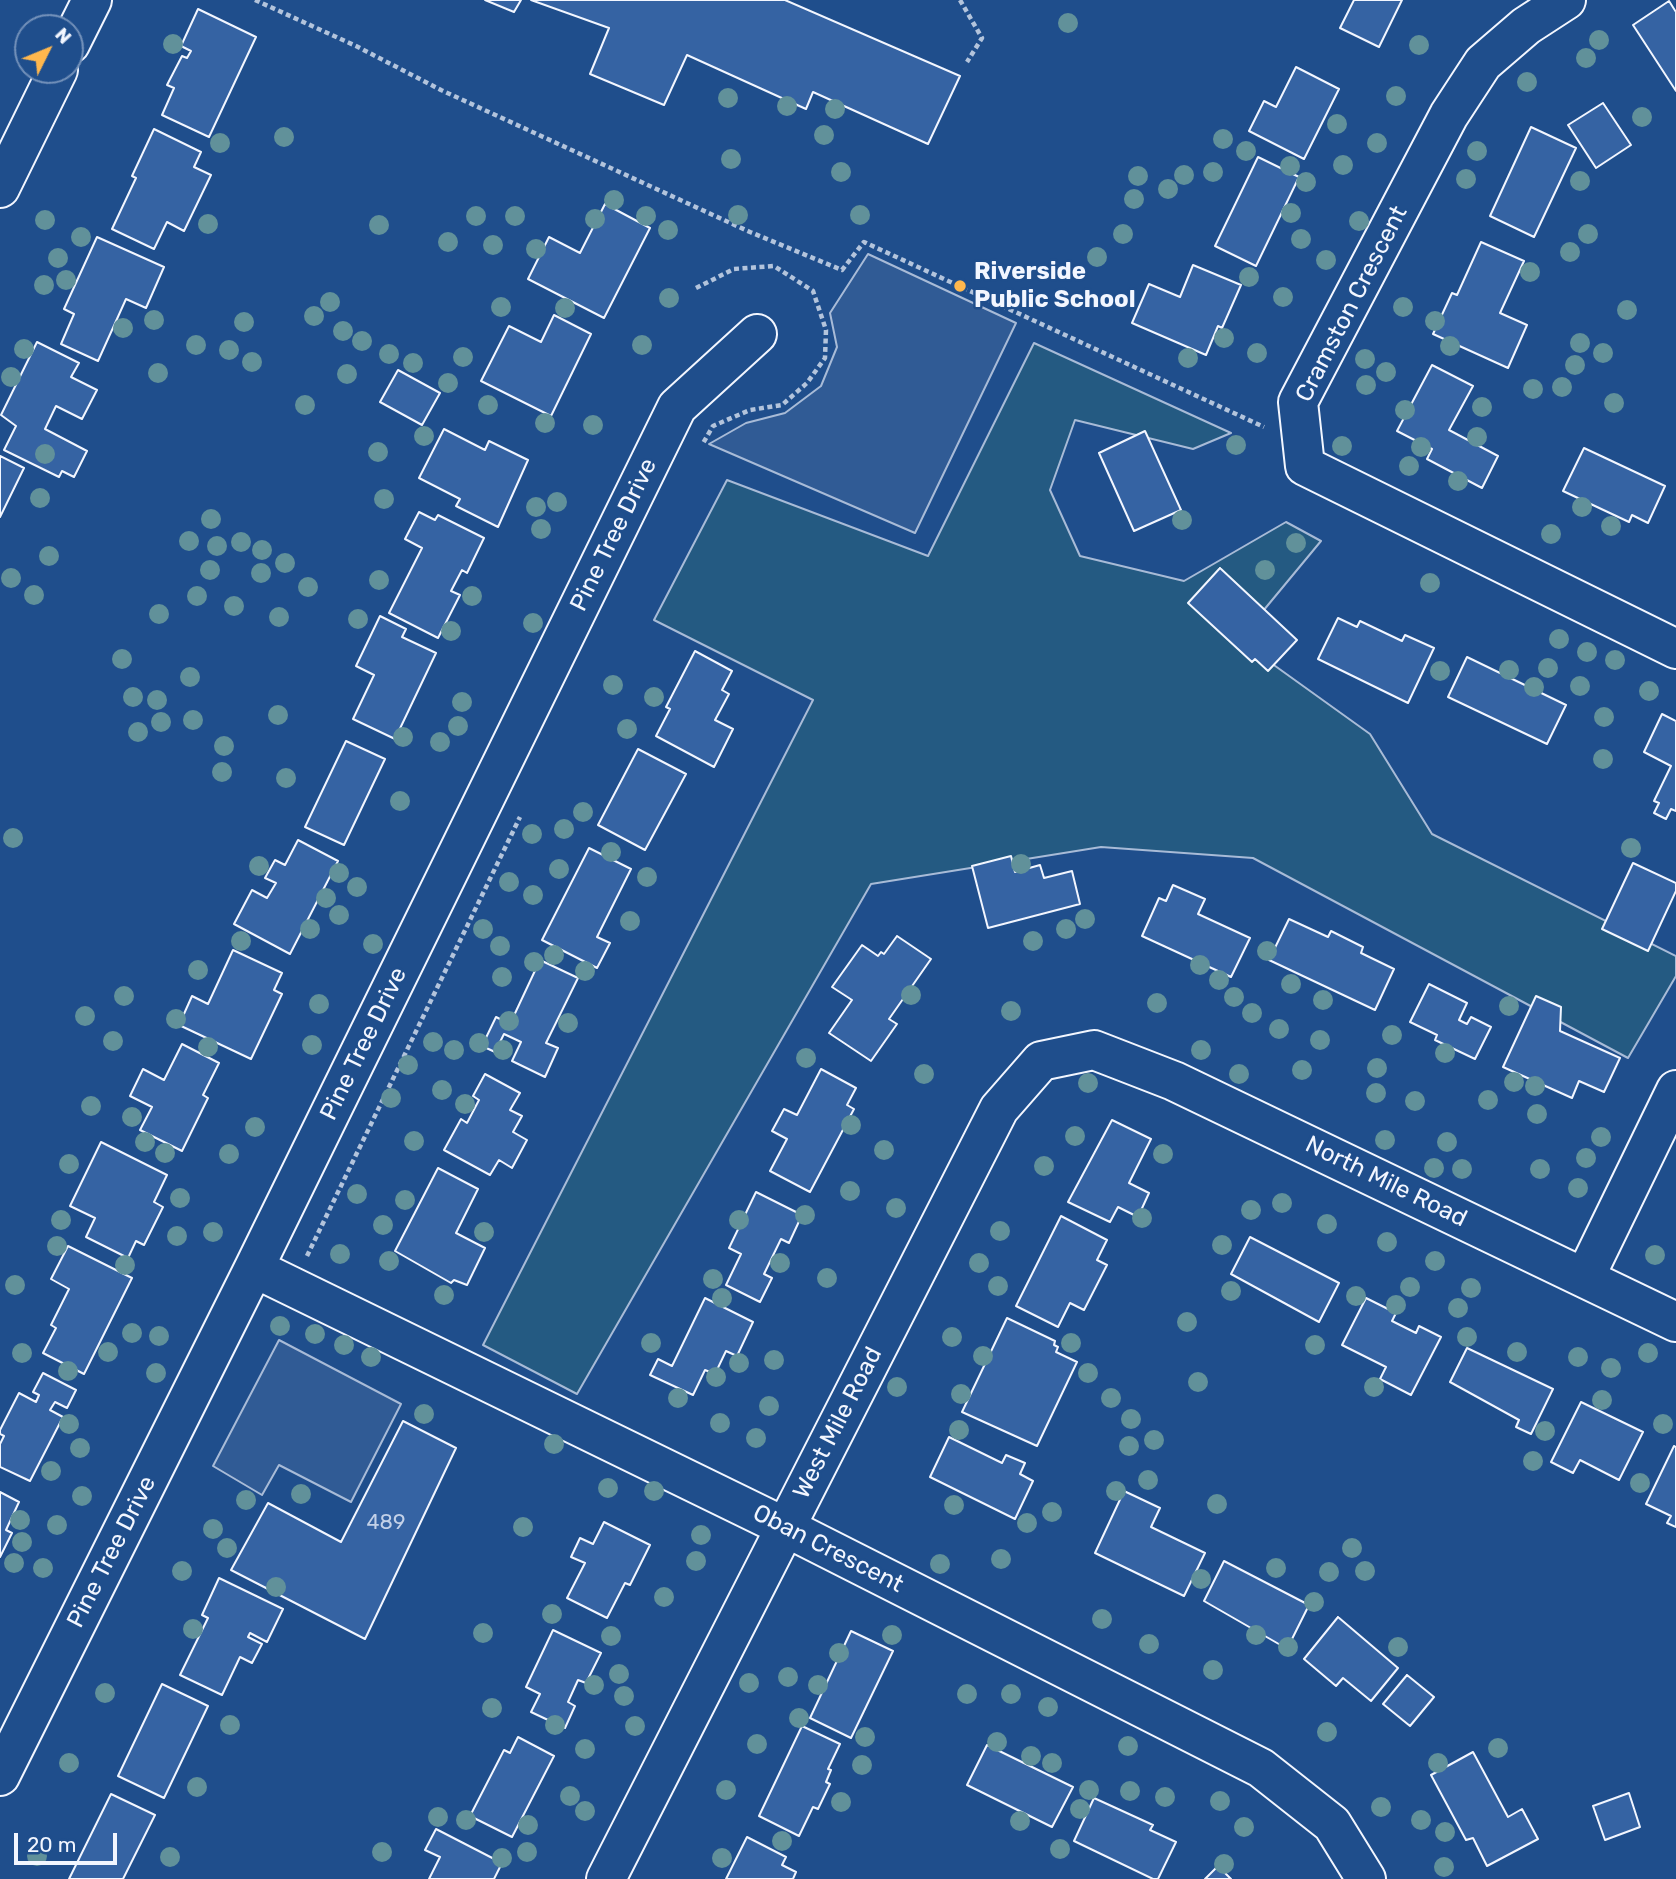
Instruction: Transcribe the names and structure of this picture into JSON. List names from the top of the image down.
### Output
{
  "streets": {
    "street": [
      "Cramston Crescent",
      "Pine Tree Drive",
      "North Mile Road",
      "West Mile Road",
      "Oban Crescent"
    ]
  },
  "crossings": [
    ["Pine Tree Drive", "Oban Crescent"],
    ["North Mile Road", "West Mile Road"],
    ["West Mile Road", "Oban Crescent"]
  ],
  "places": ["Riverside Public School"],
  "house_numbers": ["489"],
  "scale_bar": "20 m",
  "north": "top right"
}
